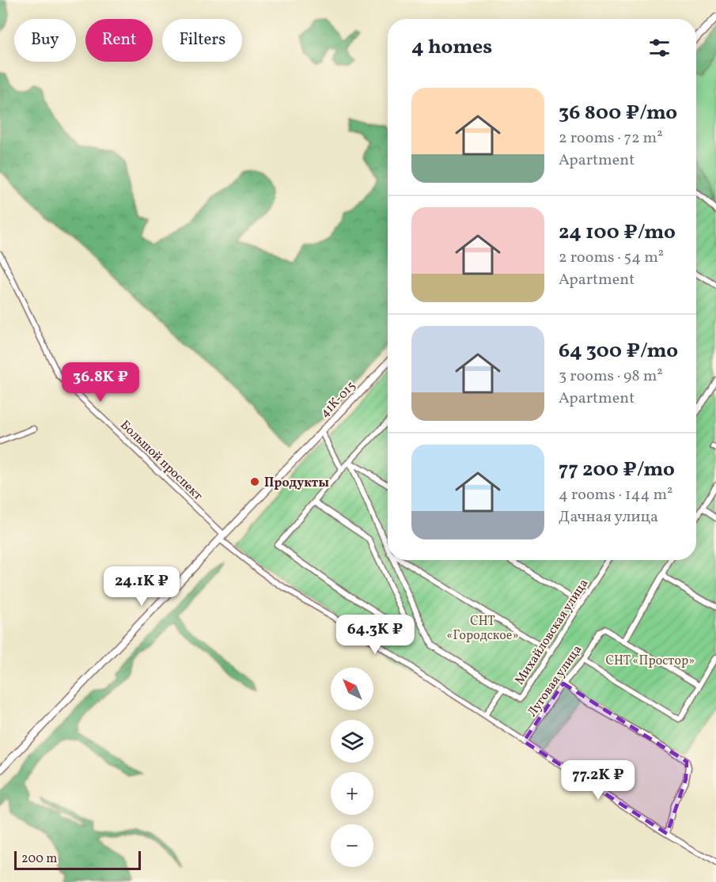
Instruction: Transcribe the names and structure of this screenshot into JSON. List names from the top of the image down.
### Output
{
  "streets": {
    "main road": ["41К-015"],
    "street": ["Большой проспект", "Михайловская улица", "Луговая улица"]
  },
  "crossings": [
    ["41К-015", "Большой проспект"],
    ["Большой проспект", "Михайловская улица"],
    ["Большой проспект", "Луговая улица"]
  ],
  "parks": ["СНТ «Городское»", "СНТ «Простор»"],
  "places": ["Продукты"],
  "scale_bar": "200 m",
  "north": "top left",
  "page": {
    "chip": ["Buy", "Rent", "Filters"],
    "heading": "4 homes",
    "list": [
      {
        "name": "36 800 ₽/mo",
        "note": "2 rooms · 72 m² · Apartment"
      },
      {
        "name": "24 100 ₽/mo",
        "note": "2 rooms · 54 m² · Apartment"
      },
      {
        "name": "64 300 ₽/mo",
        "note": "3 rooms · 98 m² · Apartment"
      },
      {
        "name": "77 200 ₽/mo",
        "note": "4 rooms · 144 m² · Дачная улица"
      }
    ],
    "price": [
      "36.8K ₽",
      "24.1K ₽",
      "64.3K ₽",
      "77.2K ₽"
    ],
    "map_buttons": ["+", "−"],
    "scale": "200 m"
  }
}
